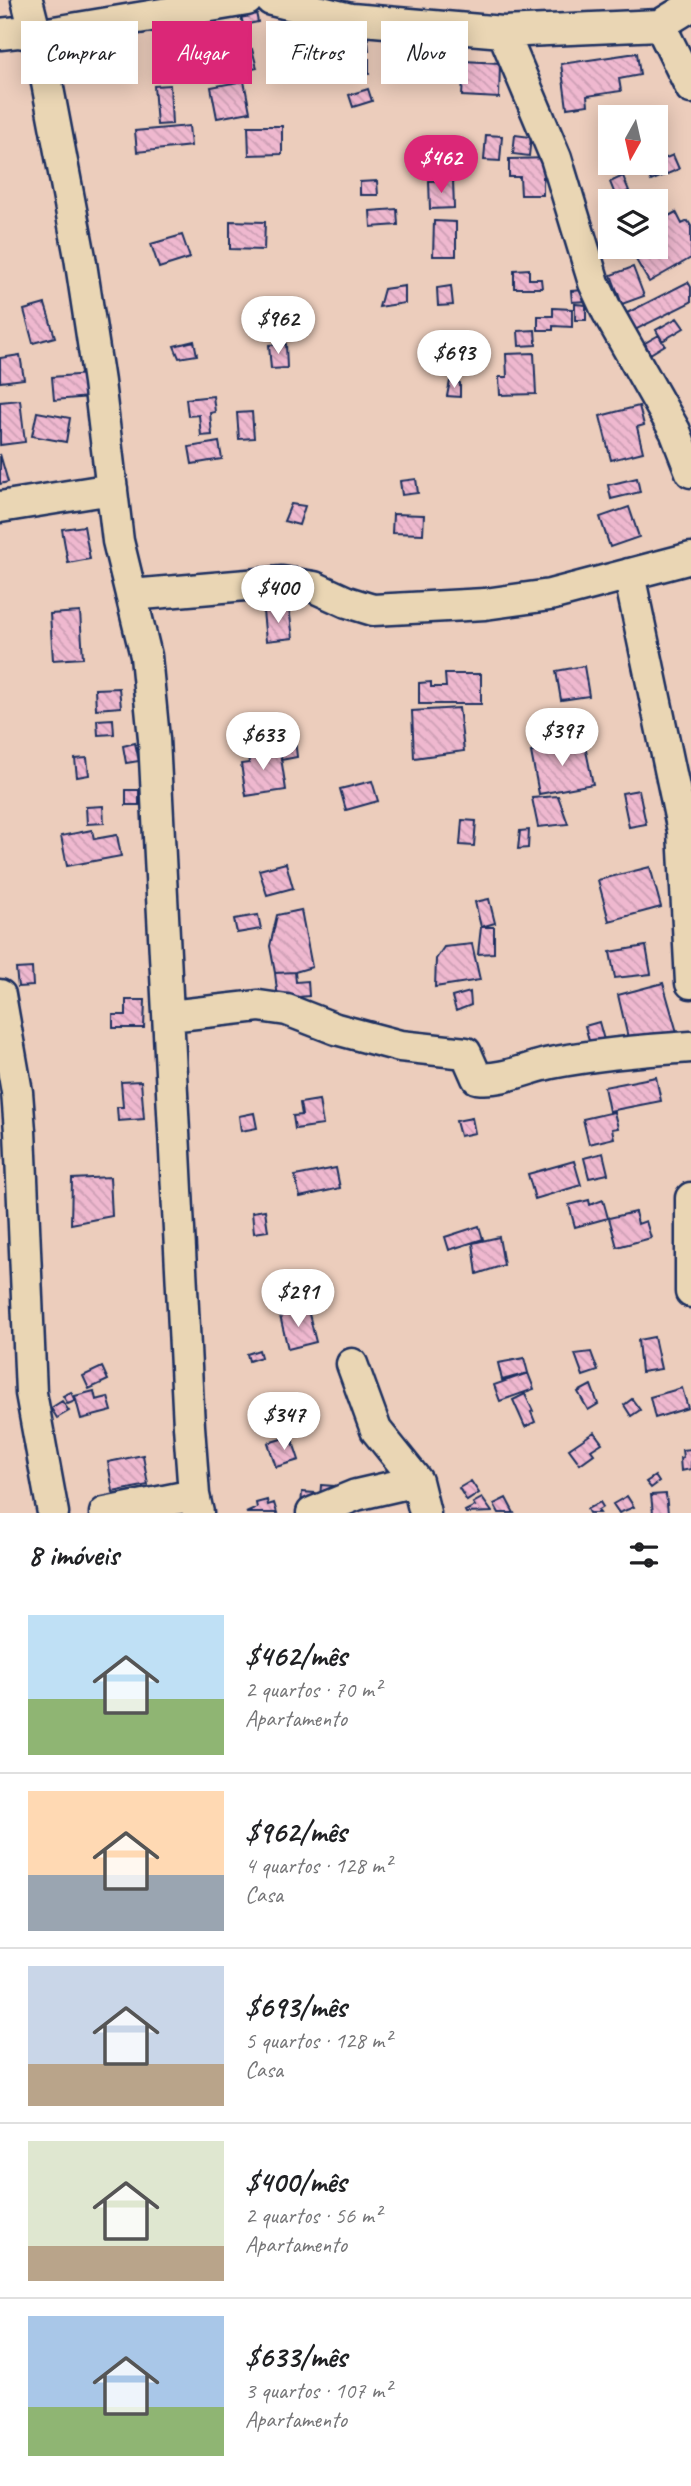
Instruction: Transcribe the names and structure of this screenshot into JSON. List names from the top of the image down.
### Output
{
  "north": "bottom",
  "page": {
    "chip": [
      "Comprar",
      "Alugar",
      "Filtros",
      "Novo"
    ],
    "price": [
      "$462",
      "$962",
      "$693",
      "$400",
      "$397",
      "$633",
      "$291",
      "$347"
    ],
    "heading": "8 imóveis",
    "list": [
      {
        "name": "$462/mês",
        "note": "2 quartos · 70 m² · Apartamento"
      },
      {
        "name": "$962/mês",
        "note": "4 quartos · 128 m² · Casa"
      },
      {
        "name": "$693/mês",
        "note": "5 quartos · 128 m² · Casa"
      },
      {
        "name": "$400/mês",
        "note": "2 quartos · 56 m² · Apartamento"
      },
      {
        "name": "$633/mês",
        "note": "3 quartos · 107 m² · Apartamento"
      }
    ]
  }
}
